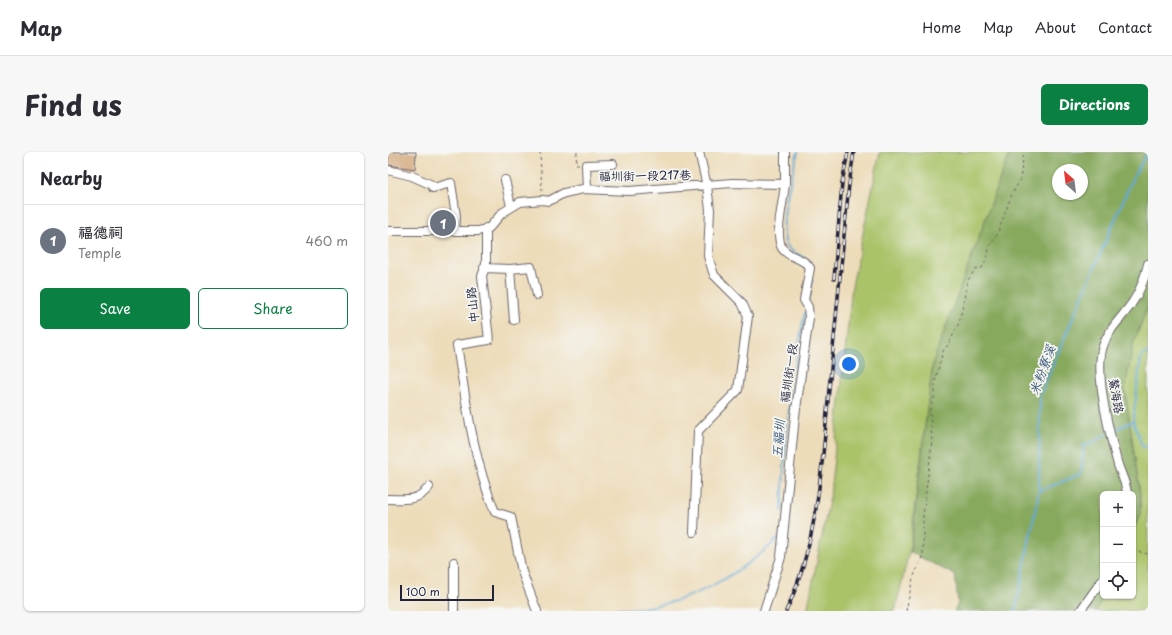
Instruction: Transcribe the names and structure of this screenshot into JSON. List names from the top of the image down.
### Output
{
  "streets": {
    "street": [
      "福圳街一段217巷",
      "中山路",
      "福圳街一段",
      "鰲海路"
    ]
  },
  "crossings": [
    ["福圳街一段217巷", "福圳街一段"]
  ],
  "water": ["米粉寮溪", "五福圳"],
  "scale_bar": "100 m",
  "north": "top left",
  "page": {
    "header": "Map",
    "nav": [
      "Home",
      "Map",
      "About",
      "Contact"
    ],
    "title": "Find us",
    "buttons": [
      "Directions",
      ["Save", "Share"]
    ],
    "heading": "Nearby",
    "list": [
      {
        "mark": "1",
        "name": "福德祠",
        "note": "Temple",
        "value": "460 m"
      }
    ],
    "pins": "1",
    "map_buttons": ["+", "−"],
    "scale": "100 m"
  }
}
